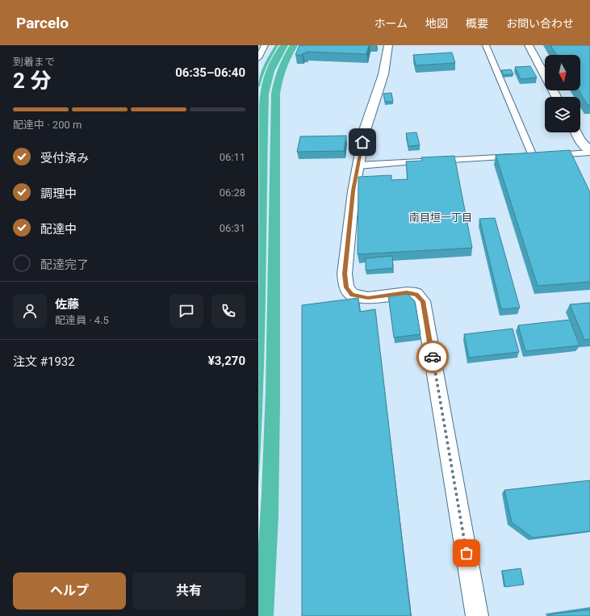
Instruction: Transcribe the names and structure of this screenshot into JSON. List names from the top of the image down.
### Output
{
  "districts": ["南目垣一丁目"],
  "north": "bottom",
  "page": {
    "header": "Parcelo",
    "nav": [
      "ホーム",
      "地図",
      "概要",
      "お問い合わせ"
    ],
    "heading": ["2 分", "到着まで", "06:35–06:40"],
    "panel": [
      "佐藤",
      "配達員 · 4.5",
      "注文 #1932",
      "¥3,270"
    ],
    "bar": "配達中 · 200 m",
    "list": [
      ["受付済み", "06:11"],
      ["調理中", "06:28"],
      ["配達中", "06:31"],
      "配達完了"
    ],
    "buttons": ["ヘルプ", "共有"]
  }
}
